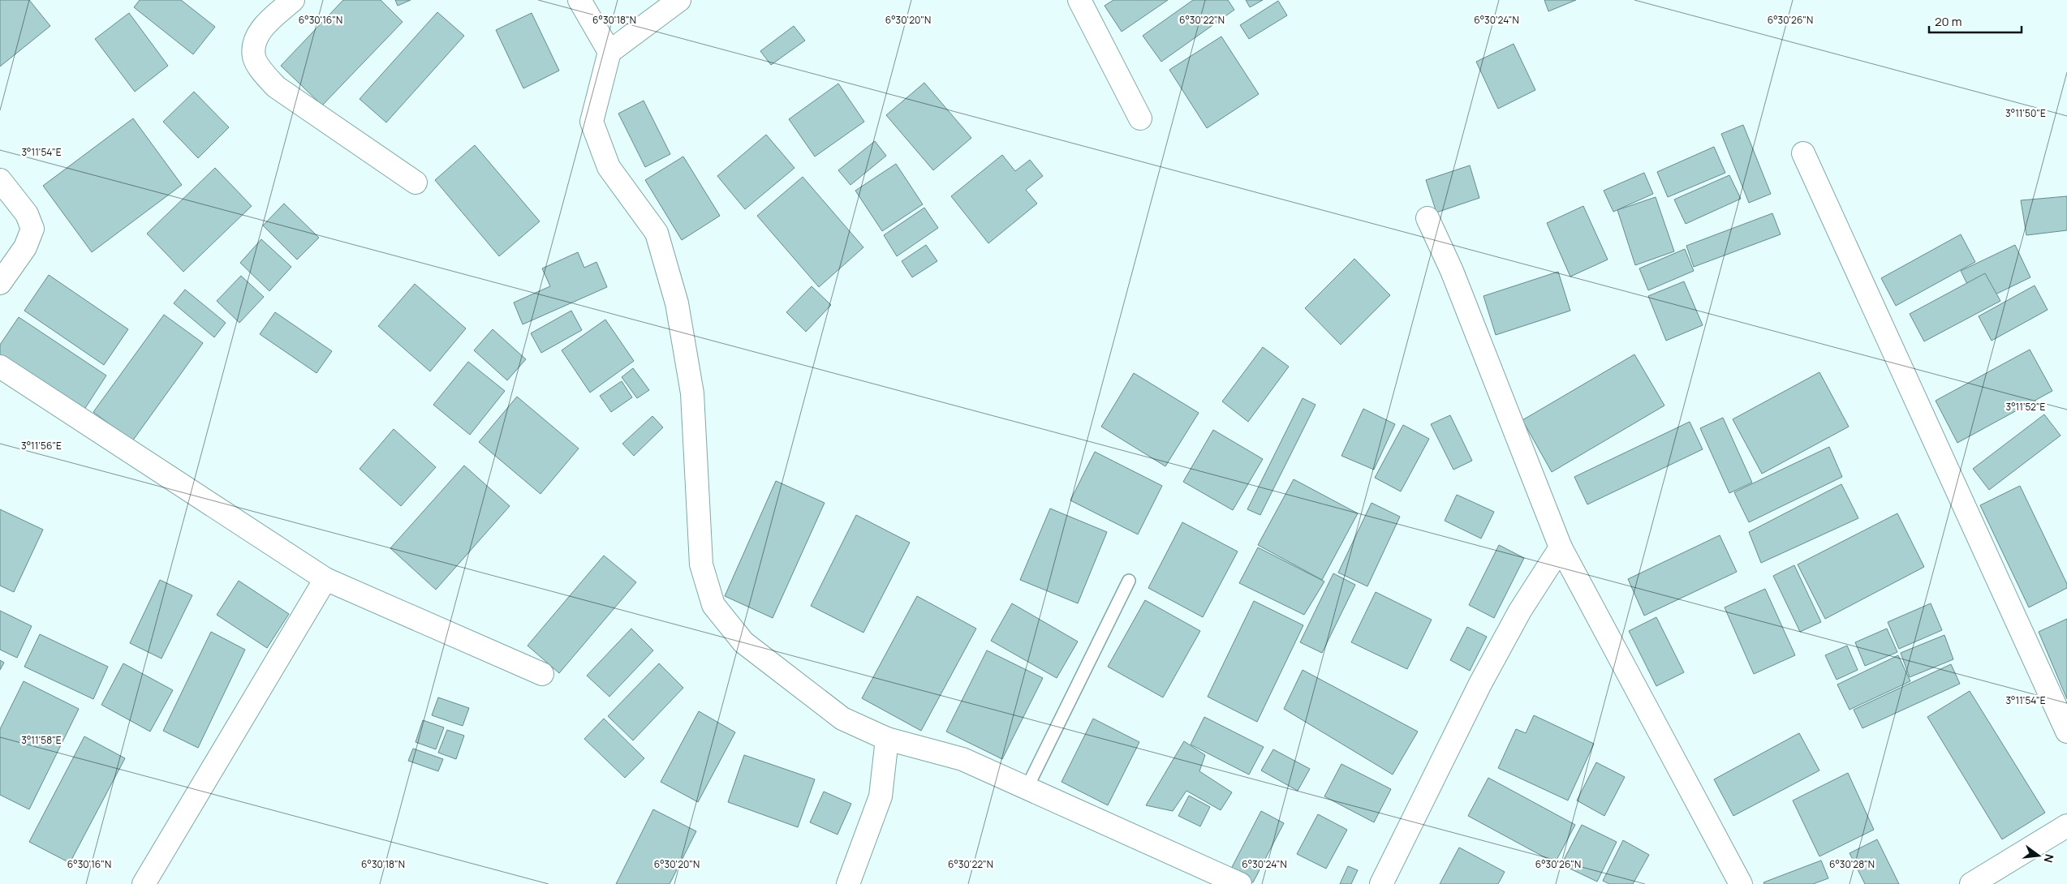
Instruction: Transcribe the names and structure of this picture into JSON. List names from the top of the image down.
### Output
{
  "scale_bar": "20 m",
  "north": "right",
  "coordinates": [
    "6°30'16\"N",
    "6°30'18\"N",
    "6°30'20\"N",
    "6°30'22\"N",
    "6°30'24\"N",
    "6°30'26\"N",
    "3°11'50\"E",
    "3°11'54\"E",
    "3°11'52\"E",
    "3°11'56\"E",
    "3°11'58\"E",
    "6°30'28\"N"
  ]
}
